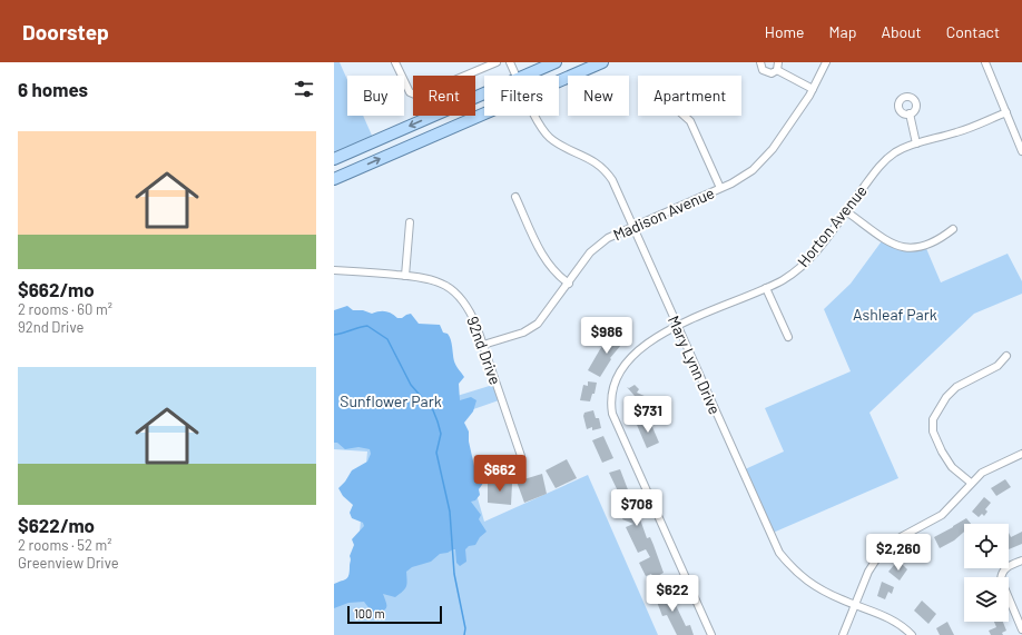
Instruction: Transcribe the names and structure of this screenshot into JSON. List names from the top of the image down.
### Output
{
  "streets": {
    "street": [
      "Madison Avenue",
      "Horton Avenue",
      "92nd Drive",
      "Mary Lynn Drive"
    ]
  },
  "crossings": [
    ["Madison Avenue", "92nd Drive"],
    ["Madison Avenue", "Mary Lynn Drive"],
    ["Horton Avenue", "Mary Lynn Drive"]
  ],
  "parks": ["Ashleaf Park", "Sunflower Park"],
  "scale_bar": "100 m",
  "page": {
    "header": "Doorstep",
    "nav": [
      "Home",
      "Map",
      "About",
      "Contact"
    ],
    "heading": "6 homes",
    "chip": [
      "Buy",
      "Rent",
      "Filters",
      "New",
      "Apartment"
    ],
    "list": [
      {
        "name": "$662/mo",
        "note": "2 rooms · 60 m² · 92nd Drive"
      },
      {
        "name": "$622/mo",
        "note": "2 rooms · 52 m² · Greenview Drive"
      }
    ],
    "price": [
      "$986",
      "$731",
      "$662",
      "$708",
      "$2,260",
      "$622"
    ],
    "scale": "100 m"
  }
}
